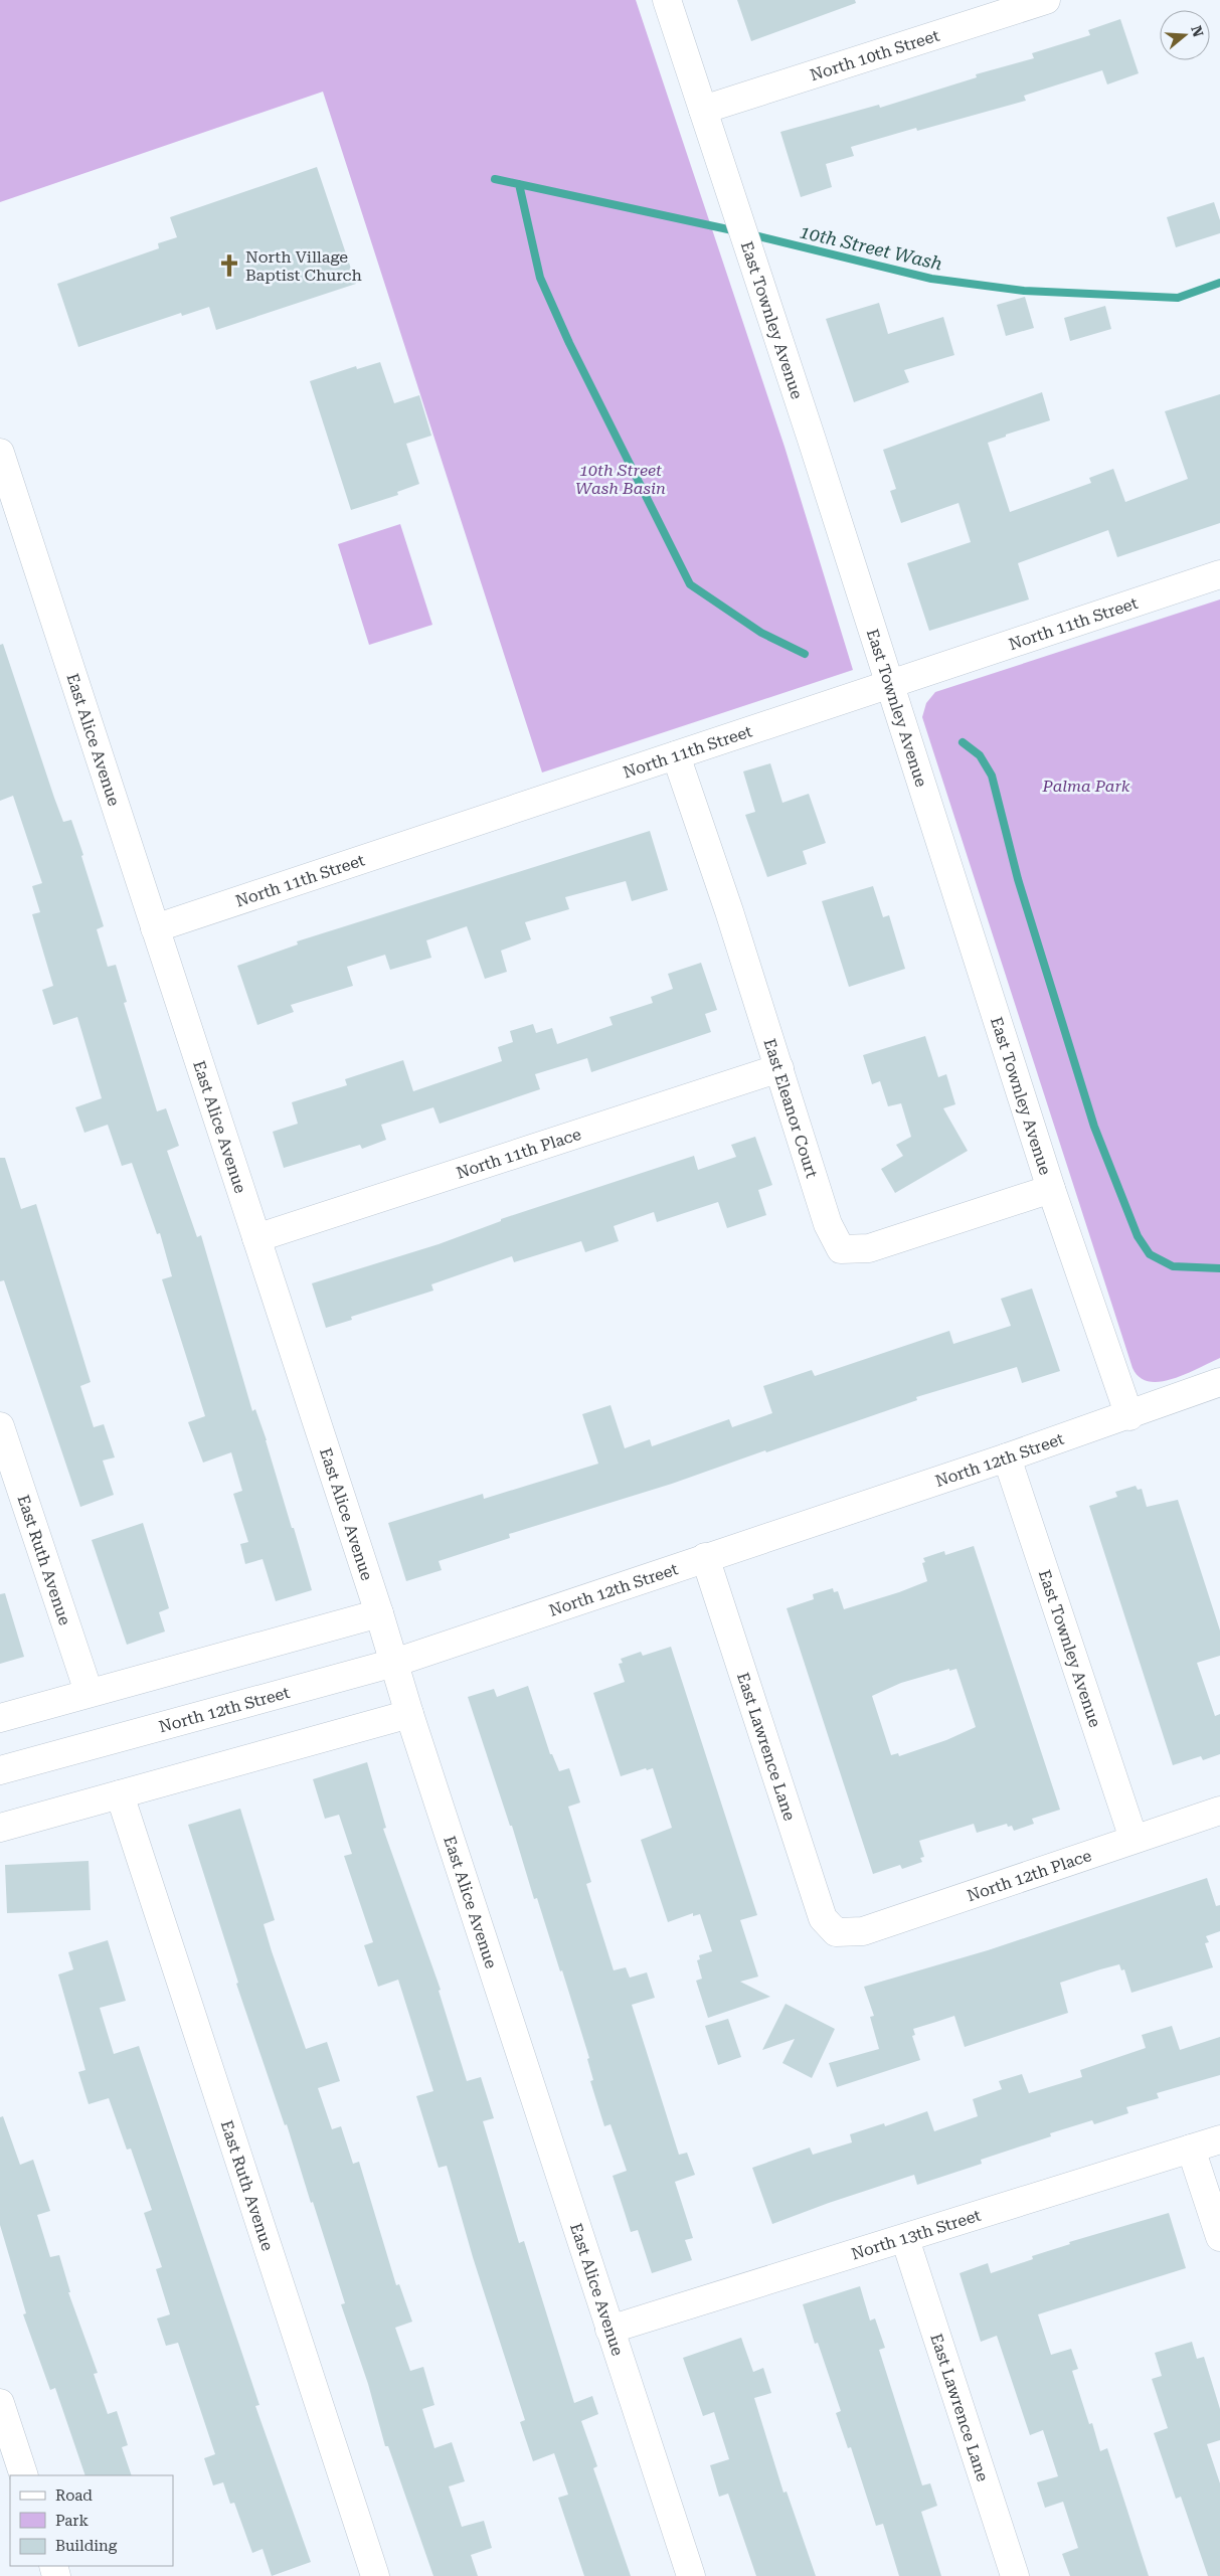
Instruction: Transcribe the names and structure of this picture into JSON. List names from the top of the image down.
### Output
{
  "streets": {
    "street": [
      "North 10th Street",
      "East Townley Avenue",
      "North 11th Street",
      "East Alice Avenue",
      "East Eleanor Court",
      "North 11th Place",
      "North 12th Street",
      "East Ruth Avenue",
      "East Lawrence Lane",
      "North 12th Place",
      "North 13th Street"
    ]
  },
  "crossings": [
    ["North 10th Street", "East Townley Avenue"],
    ["East Townley Avenue", "North 11th Street"],
    ["East Townley Avenue", "East Eleanor Court"],
    ["East Townley Avenue", "North 12th Street"],
    ["East Townley Avenue", "North 12th Place"],
    ["North 11th Street", "East Alice Avenue"],
    ["North 11th Street", "East Eleanor Court"],
    ["East Alice Avenue", "North 11th Place"],
    ["East Alice Avenue", "North 12th Street"],
    ["East Alice Avenue", "North 13th Street"],
    ["East Eleanor Court", "North 11th Place"],
    ["North 12th Street", "East Lawrence Lane"],
    ["East Lawrence Lane", "North 12th Place"],
    ["East Lawrence Lane", "North 13th Street"]
  ],
  "water": ["10th Street Wash"],
  "parks": ["10th Street Wash Basin", "Palma Park"],
  "places": {
    "church": ["North Village Baptist Church"]
  },
  "legend": ["Road", "Park", "Building"],
  "north": "right"
}
